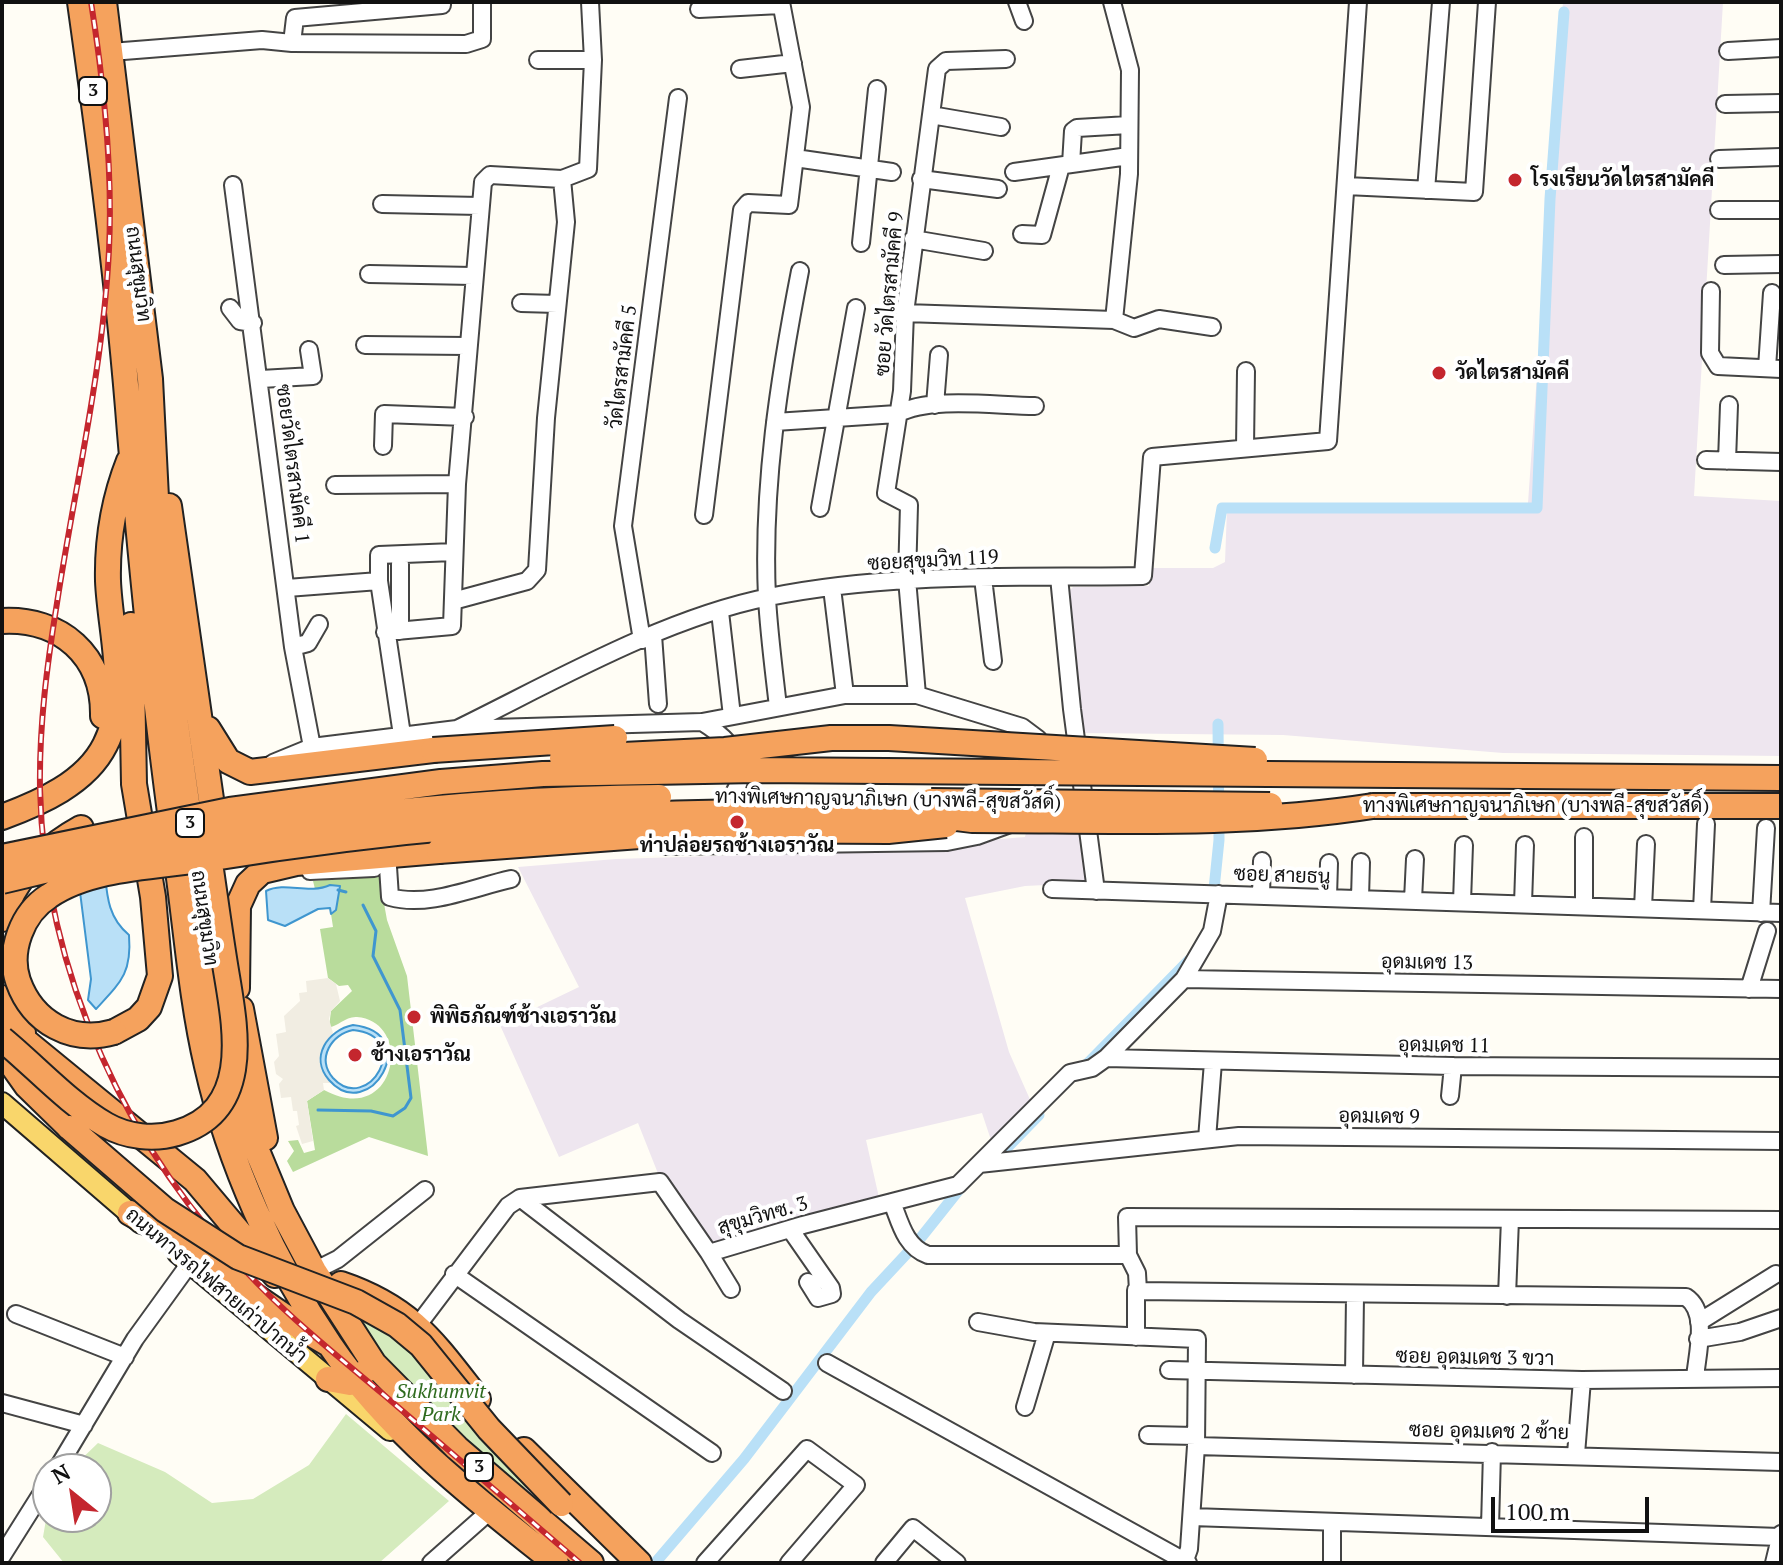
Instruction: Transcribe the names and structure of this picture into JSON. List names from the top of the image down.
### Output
{
  "streets": {
    "highway": ["3", "ถนนสุขุมวิท", "ทางพิเศษกาญจนาภิเษก (บางพลี-สุขสวัสดิ์)"],
    "main road": ["ถนนทางรถไฟสายเก่าปากน้ำ"],
    "street": [
      "ซอย วัดไตรสามัคคี 9",
      "วัดไตรสามัคคี 5",
      "ซอยวัดไตรสามัคคี 1",
      "ซอยสุขุมวิท 119",
      "ซอย สายธนู",
      "อุดมเดช 13",
      "อุดมเดช 11",
      "อุดมเดช 9",
      "สุขุมวิทซ. 3",
      "ซอย อุดมเดช 3 ขวา",
      "ซอย อุดมเดช 2 ซ้าย"
    ]
  },
  "crossings": [
    ["ถนนสุขุมวิท", "ถนนทางรถไฟสายเก่าปากน้ำ"],
    ["ซอย วัดไตรสามัคคี 9", "ซอยสุขุมวิท 119"],
    ["วัดไตรสามัคคี 5", "ซอยสุขุมวิท 119"],
    ["อุดมเดช 11", "สุขุมวิทซ. 3"],
    ["อุดมเดช 9", "สุขุมวิทซ. 3"]
  ],
  "parks": ["Sukhumvit Park"],
  "places": [
    "โรงเรียนวัดไตรสามัคคี",
    "วัดไตรสามัคคี",
    "ท่าปล่อยรถช้างเอราวัณ",
    "พิพิธภัณฑ์ช้างเอราวัณ",
    "ช้างเอราวัณ"
  ],
  "scale_bar": "100 m",
  "north": "top left"
}
